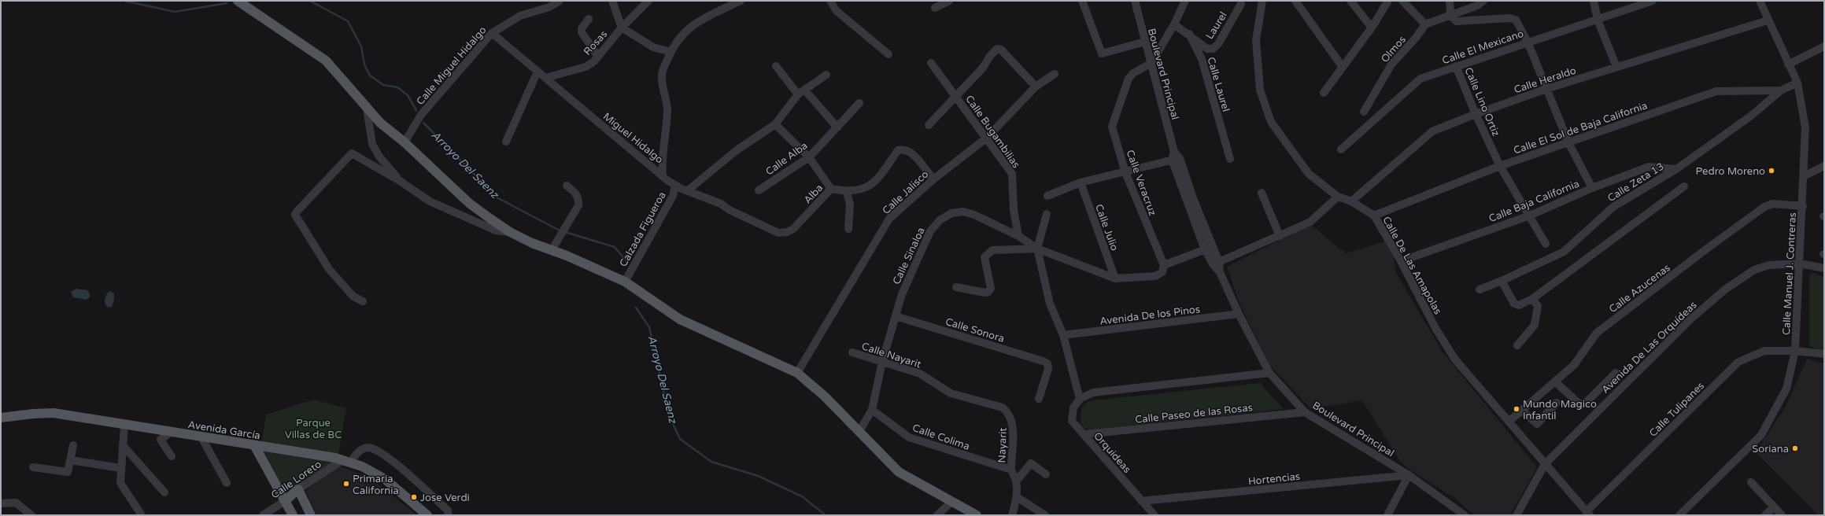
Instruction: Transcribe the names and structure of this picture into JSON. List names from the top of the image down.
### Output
{
  "streets": {
    "main road": ["Avenida García", "Calle Loreto"],
    "street": [
      "Laurel",
      "Rosas",
      "Calle El Mexicano",
      "Olmos",
      "Calle Miguel Hidalgo",
      "Boulevard Principal",
      "Calle Heraldo",
      "Calle Laurel",
      "Calle Lino Ortiz",
      "Calle El Sol de Baja California",
      "Calle Bugambilias",
      "Miguel Hidalgo",
      "Calle Alba",
      "Calle Zeta 13",
      "Calle Veracruz",
      "Calle Jalisco",
      "Alba",
      "Calle Baja California",
      "Calle Julio",
      "Calzada Figueroa",
      "Calle Sinaloa",
      "Calle De Las Amapolas",
      "Calle Manuel J. Contreras",
      "Calle Azucenas",
      "Avenida De los Pinos",
      "Calle Sonora",
      "Avenida De Las Orquídeas",
      "Calle Nayarit",
      "Calle Tulipanes",
      "Calle Paseo de las Rosas",
      "Calle Colima",
      "Nayarit",
      "Orquideas",
      "Hortencias"
    ]
  },
  "crossings": [
    ["Laurel", "Calle Laurel"],
    ["Rosas", "Miguel Hidalgo"],
    ["Calle El Mexicano", "Calle Lino Ortiz"],
    ["Calle Miguel Hidalgo", "Miguel Hidalgo"],
    ["Boulevard Principal", "Calle Veracruz"],
    ["Boulevard Principal", "Avenida De los Pinos"],
    ["Boulevard Principal", "Calle Paseo de las Rosas"],
    ["Boulevard Principal", "Hortencias"],
    ["Calle Heraldo", "Calle Lino Ortiz"],
    ["Calle Heraldo", "Calle De Las Amapolas"],
    ["Calle Heraldo", "Calle Manuel J. Contreras"],
    ["Calle Lino Ortiz", "Calle El Sol de Baja California"],
    ["Calle Lino Ortiz", "Calle Baja California"],
    ["Calle El Sol de Baja California", "Calle Zeta 13"],
    ["Calle El Sol de Baja California", "Calle De Las Amapolas"],
    ["Calle El Sol de Baja California", "Calle Manuel J. Contreras"],
    ["Calle Bugambilias", "Calle Jalisco"],
    ["Calle Bugambilias", "Calle Sinaloa"],
    ["Miguel Hidalgo", "Alba"],
    ["Miguel Hidalgo", "Calzada Figueroa"],
    ["Calle Alba", "Alba"],
    ["Calle Zeta 13", "Calle Baja California"],
    ["Calle Baja California", "Calle De Las Amapolas"],
    ["Calle Julio", "Calle Sinaloa"],
    ["Calle Sinaloa", "Calle Sonora"],
    ["Calle Sinaloa", "Calle Nayarit"],
    ["Calle Sinaloa", "Calle Colima"],
    ["Calle De Las Amapolas", "Calle Azucenas"],
    ["Calle De Las Amapolas", "Avenida De Las Orquídeas"],
    ["Calle De Las Amapolas", "Calle Tulipanes"],
    ["Calle Manuel J. Contreras", "Calle Azucenas"],
    ["Calle Manuel J. Contreras", "Avenida De Las Orquídeas"],
    ["Calle Manuel J. Contreras", "Calle Tulipanes"],
    ["Calle Nayarit", "Nayarit"],
    ["Calle Paseo de las Rosas", "Orquideas"],
    ["Avenida García", "Calle Loreto"],
    ["Calle Colima", "Nayarit"],
    ["Orquideas", "Hortencias"]
  ],
  "water": ["Arroyo Del Saenz"],
  "parks": ["Parque Villas de BC"],
  "places": [
    "Pedro Moreno",
    "Mundo Magico Infantil",
    "Soriana",
    "Primaria California",
    "Jose Verdi"
  ]
}
